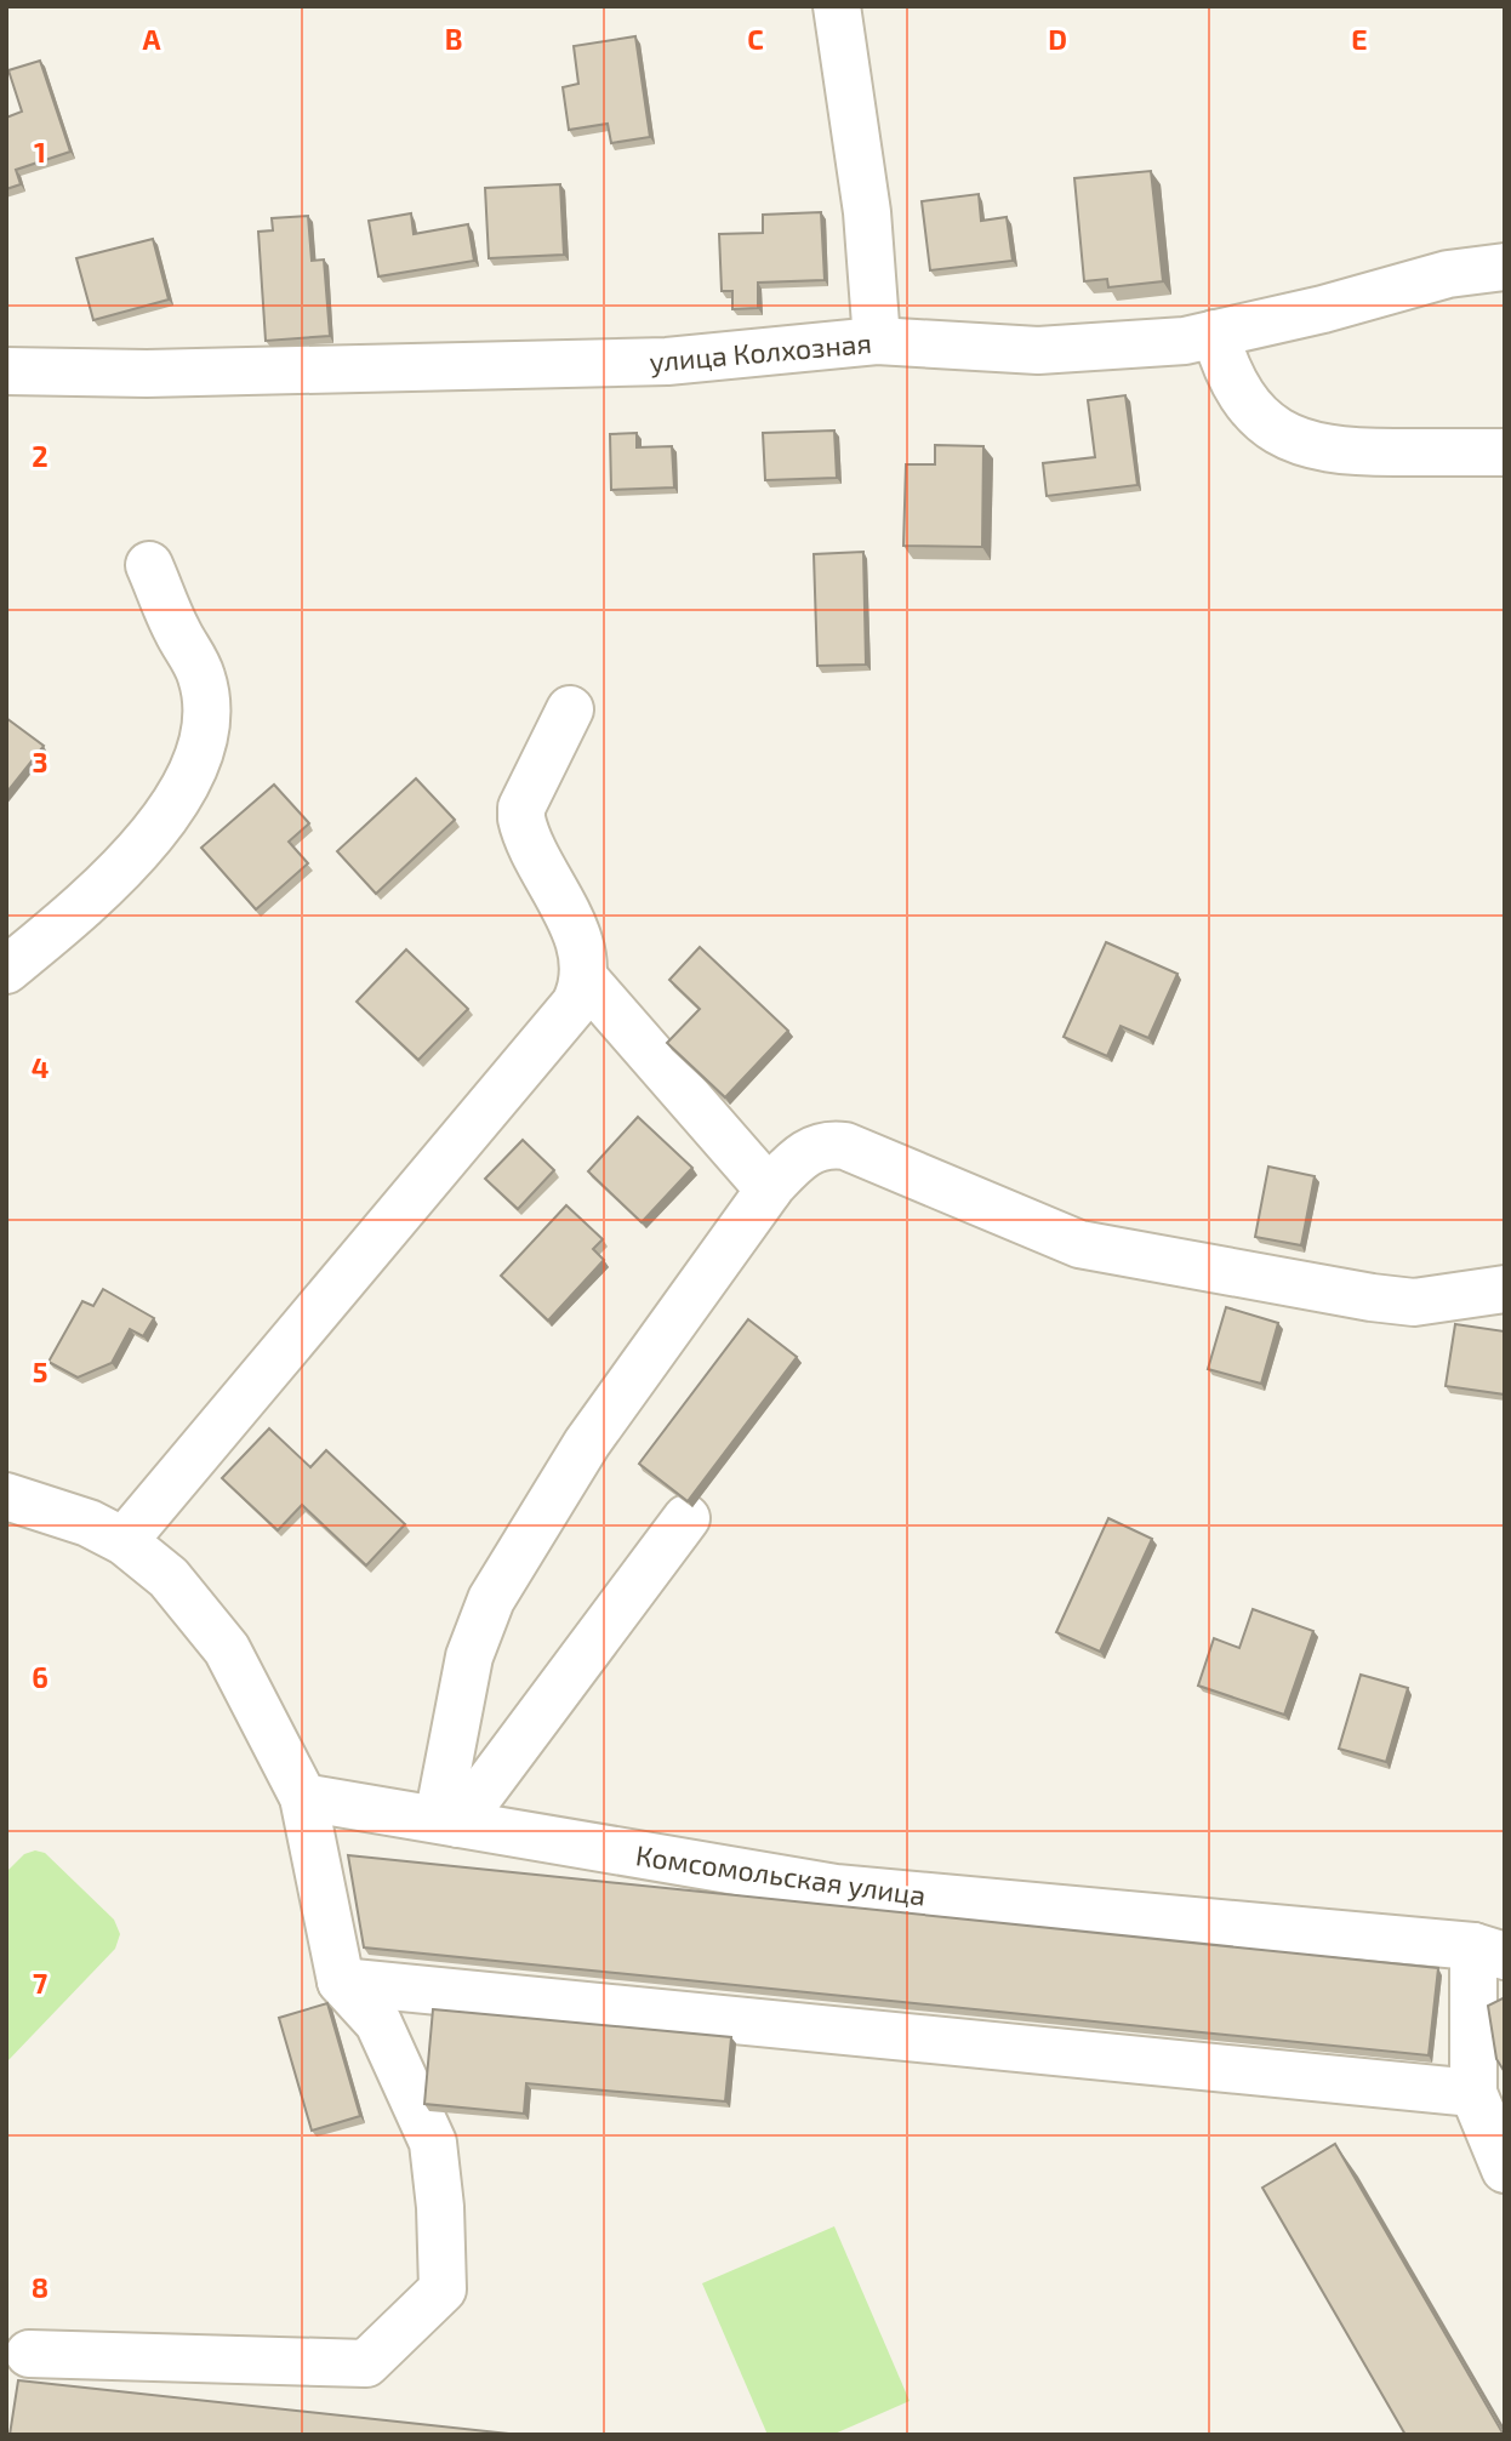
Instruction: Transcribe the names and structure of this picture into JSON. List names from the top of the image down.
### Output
{
  "streets": {
    "street": ["улица Колхозная", "Комсомольская улица"]
  },
  "grid": {
    "columns": [
      "A",
      "B",
      "C",
      "D",
      "E"
    ],
    "rows": [
      "1",
      "2",
      "3",
      "4",
      "5",
      "6",
      "7",
      "8"
    ]
  }
}
